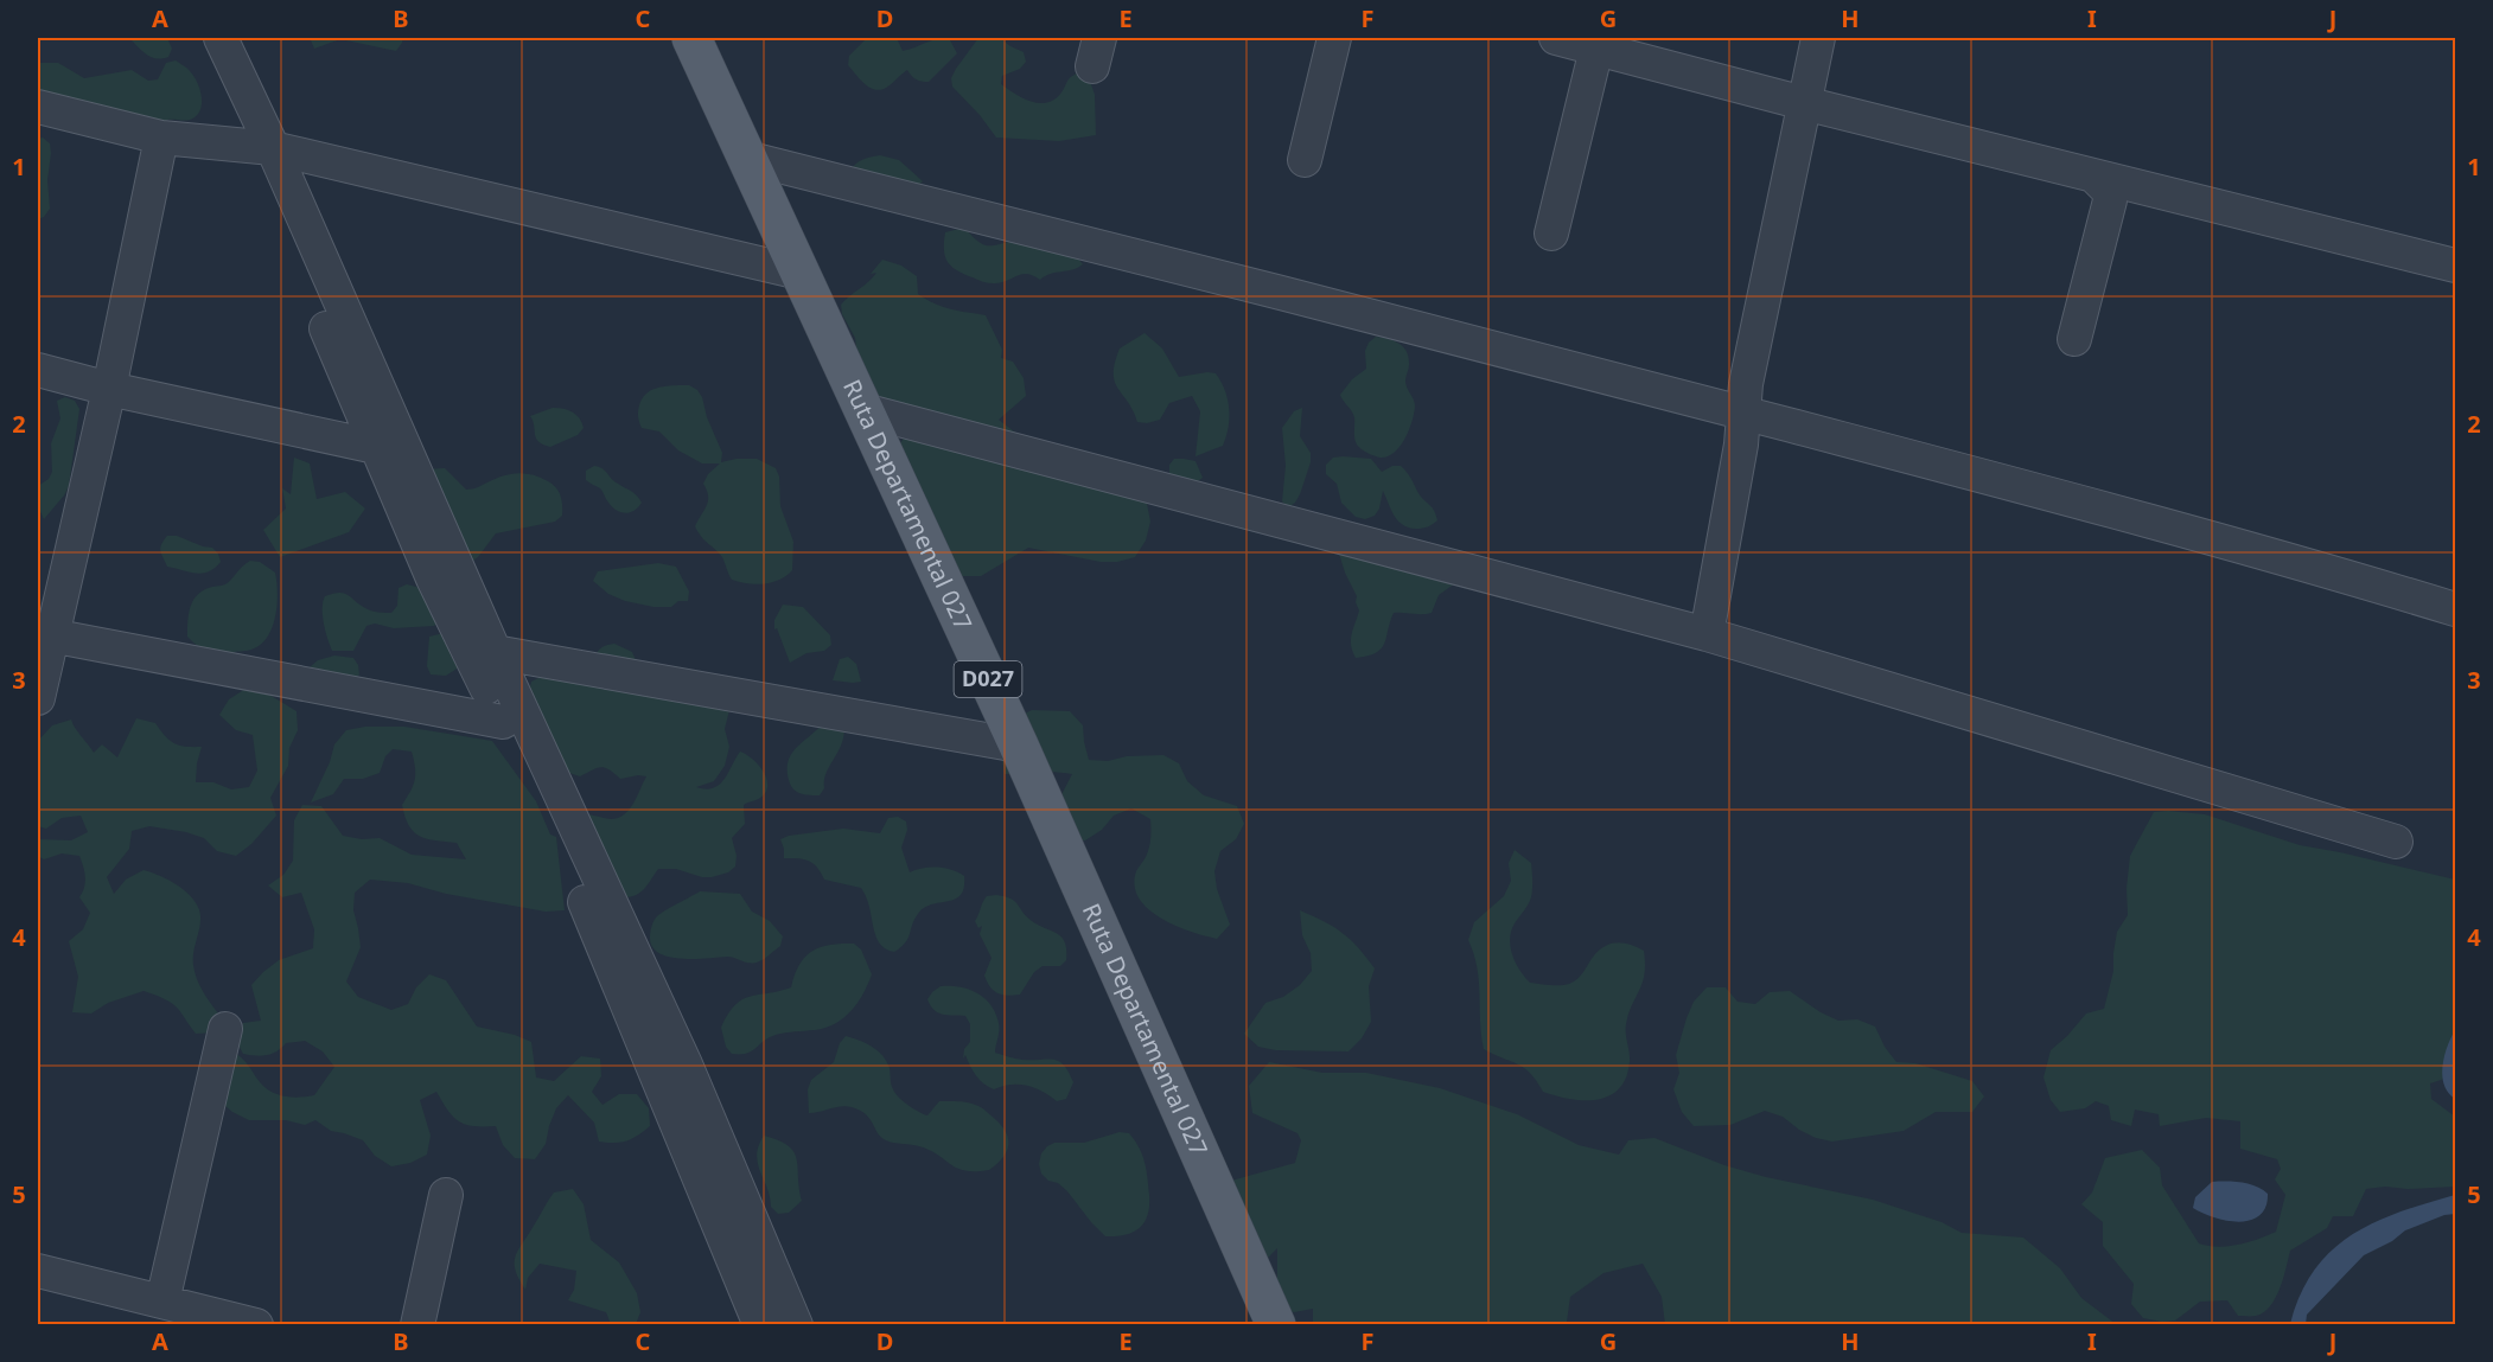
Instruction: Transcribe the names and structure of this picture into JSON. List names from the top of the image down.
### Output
{
  "streets": {
    "main road": ["Ruta Departamental 027", "D027"]
  },
  "grid": {
    "columns": [
      "A",
      "B",
      "C",
      "D",
      "E",
      "F",
      "G",
      "H",
      "I",
      "J"
    ],
    "rows": [
      "1",
      "2",
      "3",
      "4",
      "5"
    ]
  }
}
